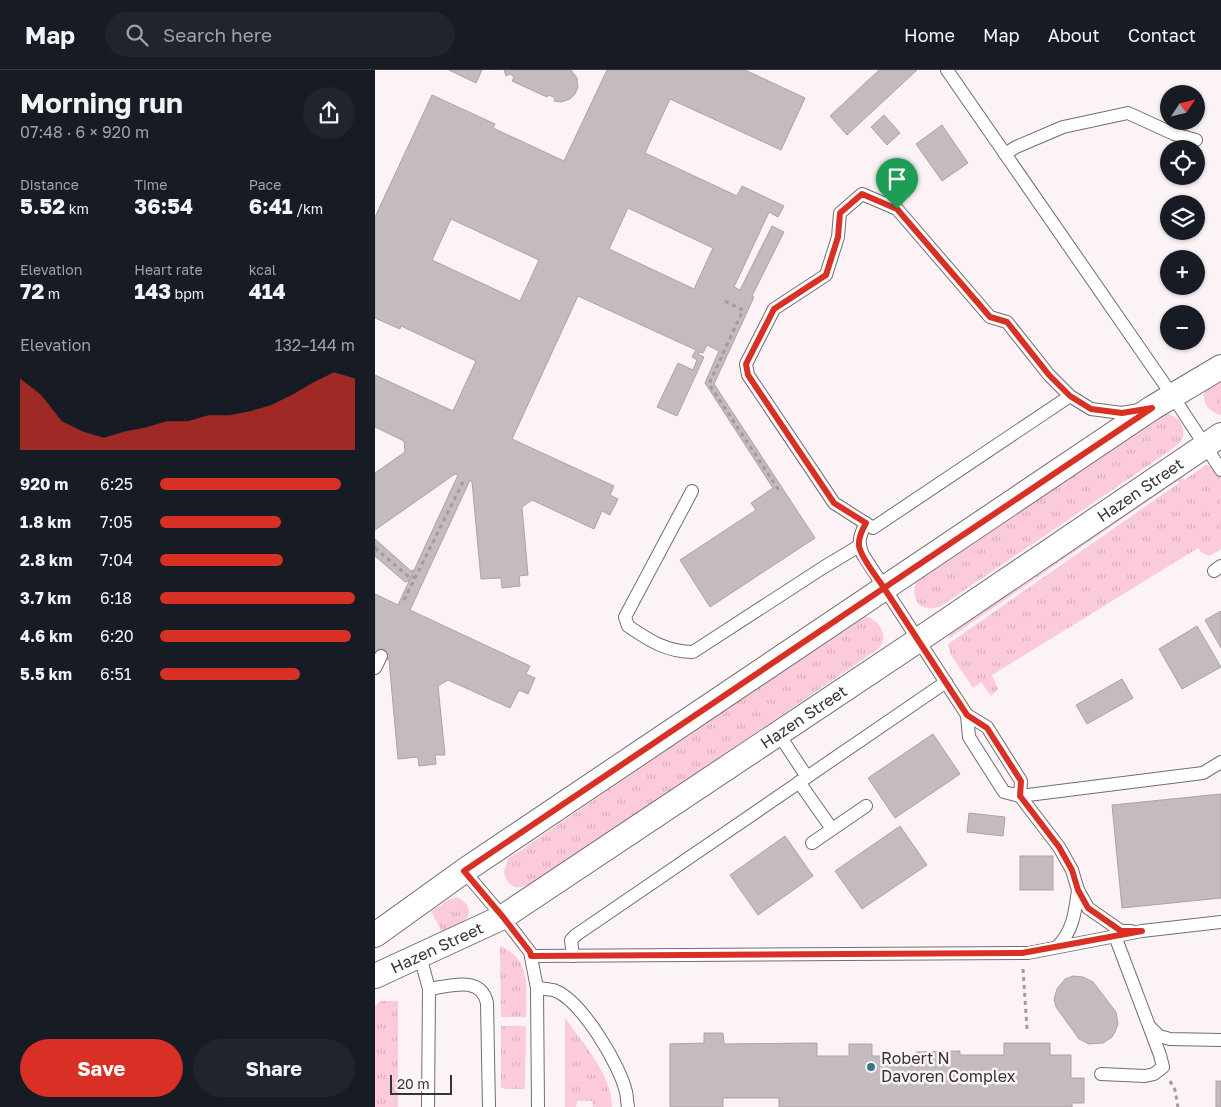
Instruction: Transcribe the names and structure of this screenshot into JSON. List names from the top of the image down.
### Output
{
  "streets": {
    "street": ["Hazen Street"]
  },
  "places": ["Robert N Davoren Complex"],
  "scale_bar": "20 m",
  "north": "top right",
  "page": {
    "header": "Map",
    "search": "Search here",
    "nav": [
      "Home",
      "Map",
      "About",
      "Contact"
    ],
    "heading": ["Morning run", "07:48 · 6 × 920 m"],
    "map_buttons": ["+", "−"],
    "stats": [
      ["Distance", "5.52 km"],
      ["Time", "36:54"],
      ["Pace", "6:41 /km"],
      ["Elevation", "72 m"],
      ["Heart rate", "143 bpm"],
      ["kcal", "414"]
    ],
    "chart": ["Elevation", "132–144 m"],
    "list": [
      {
        "name": "920 m",
        "note": "6:25"
      },
      {
        "name": "1.8 km",
        "note": "7:05"
      },
      {
        "name": "2.8 km",
        "note": "7:04"
      },
      {
        "name": "3.7 km",
        "note": "6:18"
      },
      {
        "name": "4.6 km",
        "note": "6:20"
      },
      {
        "name": "5.5 km",
        "note": "6:51"
      }
    ],
    "buttons": ["Save", "Share"],
    "scale": "20 m"
  }
}
